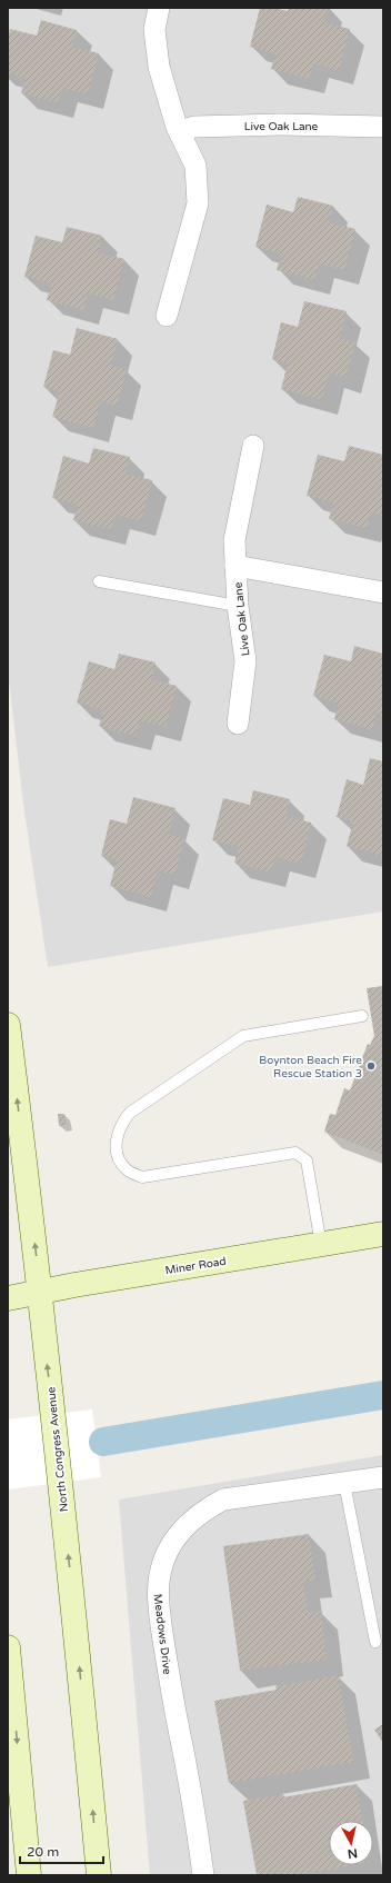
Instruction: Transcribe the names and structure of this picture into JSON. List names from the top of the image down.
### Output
{
  "streets": {
    "main road": ["Miner Road", "North Congress Avenue"],
    "street": ["Live Oak Lane", "Meadows Drive"]
  },
  "crossings": [
    ["Miner Road", "North Congress Avenue"]
  ],
  "one_way": ["North Congress Avenue"],
  "places": ["Boynton Beach Fire Rescue Station 3"],
  "scale_bar": "20 m",
  "north": "bottom"
}
